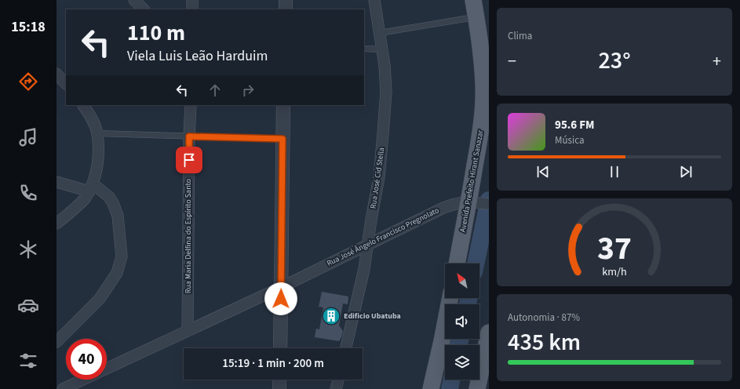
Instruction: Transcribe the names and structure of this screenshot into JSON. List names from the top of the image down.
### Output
{
  "streets": {
    "main road": ["Avenida Prefeito Hirant Sanazar"],
    "street": ["Rua José Cid Stella", "Rua Maria Delfina do Espírito Santo", "Rua José Ângelo Francisco Pregnolato"]
  },
  "crossings": [
    ["Rua José Cid Stella", "Rua José Ângelo Francisco Pregnolato"],
    ["Avenida Prefeito Hirant Sanazar", "Rua José Ângelo Francisco Pregnolato"],
    ["Rua Maria Delfina do Espírito Santo", "Rua José Ângelo Francisco Pregnolato"]
  ],
  "places": {
    "building": ["Edificio Ubatuba"]
  },
  "north": "top left",
  "page": {
    "tabs": "15:18",
    "tile": [
      "Clima",
      ["Autonomia · 87%", "435 km"]
    ],
    "turn": ["110 m", "Viela Luis Leão Harduim"],
    "heat": ["−", "23°", "+"],
    "song": ["95.6 FM", "Música"],
    "limit": "40",
    "trip": "15:19 · 1 min · 200 m",
    "gauge": ["37", "km/h"]
  }
}
